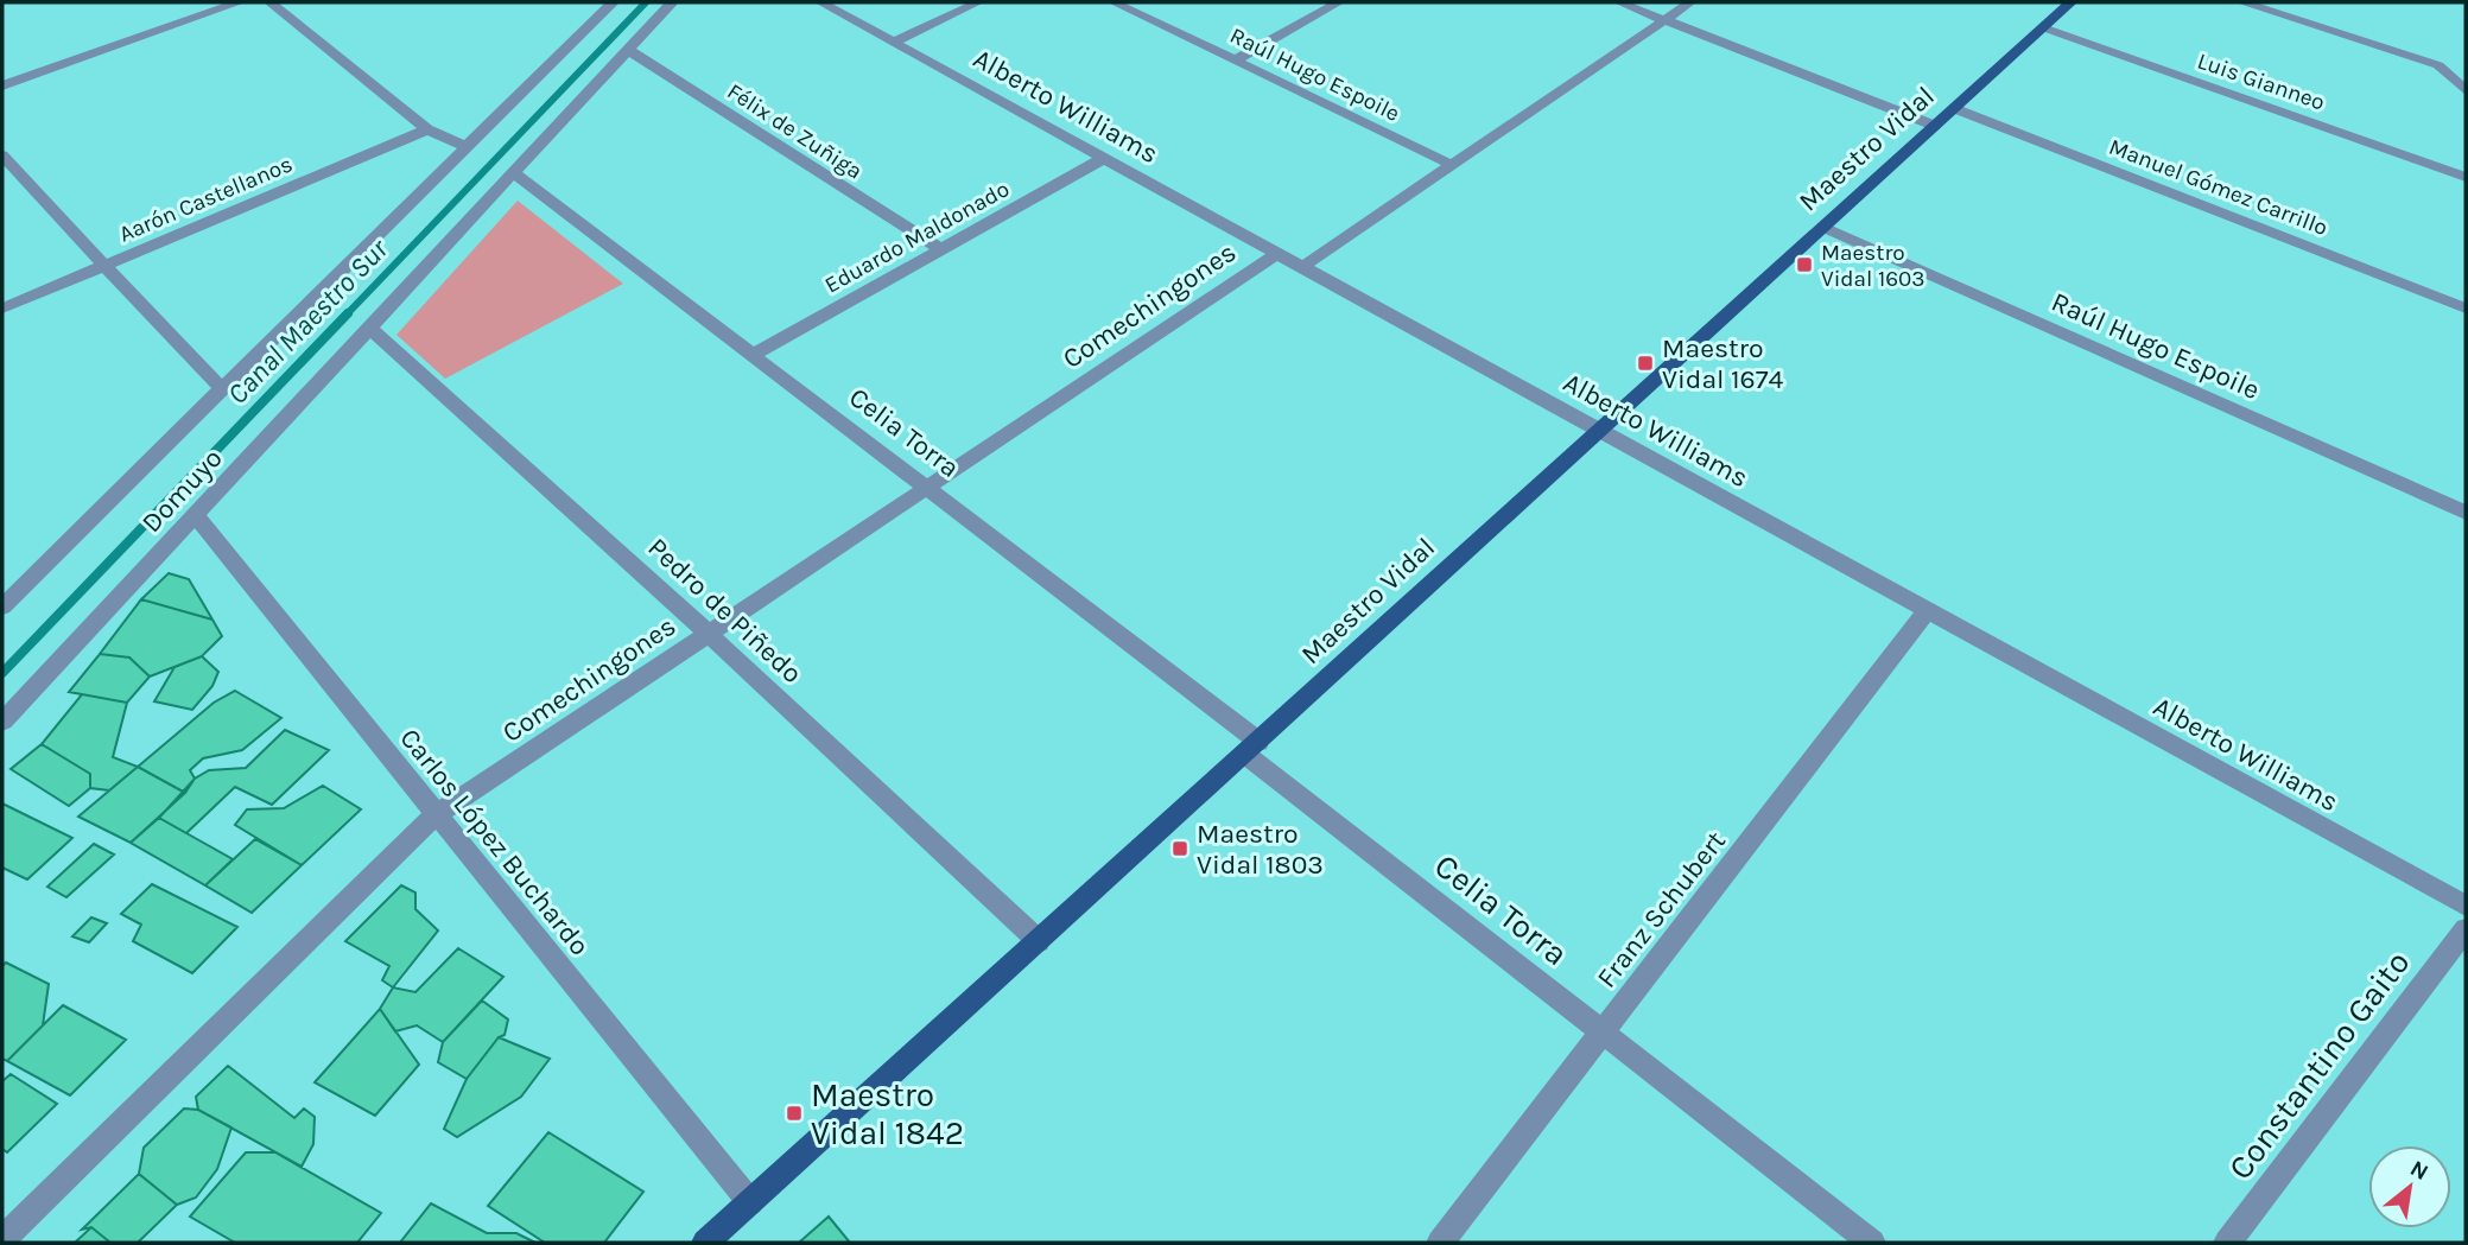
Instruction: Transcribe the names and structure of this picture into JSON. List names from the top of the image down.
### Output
{
  "streets": {
    "main road": ["Maestro Vidal"],
    "street": [
      "Raúl Hugo Espoile",
      "Luis Gianneo",
      "Alberto Williams",
      "Félix de Zuñiga",
      "Manuel Gómez Carrillo",
      "Aarón Castellanos",
      "Eduardo Maldonado",
      "Comechingones",
      "Celia Torra",
      "Domuyo",
      "Pedro de Piñedo",
      "Carlos López Buchardo",
      "Franz Schubert",
      "Constantino Gaito"
    ]
  },
  "crossings": [
    ["Raúl Hugo Espoile", "Maestro Vidal"],
    ["Luis Gianneo", "Maestro Vidal"],
    ["Alberto Williams", "Maestro Vidal"],
    ["Alberto Williams", "Eduardo Maldonado"],
    ["Alberto Williams", "Comechingones"],
    ["Alberto Williams", "Franz Schubert"],
    ["Félix de Zuñiga", "Eduardo Maldonado"],
    ["Félix de Zuñiga", "Domuyo"],
    ["Maestro Vidal", "Manuel Gómez Carrillo"],
    ["Maestro Vidal", "Celia Torra"],
    ["Maestro Vidal", "Pedro de Piñedo"],
    ["Maestro Vidal", "Carlos López Buchardo"],
    ["Eduardo Maldonado", "Celia Torra"],
    ["Comechingones", "Celia Torra"],
    ["Comechingones", "Pedro de Piñedo"],
    ["Comechingones", "Carlos López Buchardo"],
    ["Celia Torra", "Domuyo"],
    ["Celia Torra", "Franz Schubert"],
    ["Domuyo", "Pedro de Piñedo"],
    ["Domuyo", "Carlos López Buchardo"]
  ],
  "water": ["Canal Maestro Sur"],
  "places": {
    "transit": [
      "Maestro Vidal 1603",
      "Maestro Vidal 1674",
      "Maestro Vidal 1803",
      "Maestro Vidal 1842"
    ]
  },
  "north": "top right"
}
